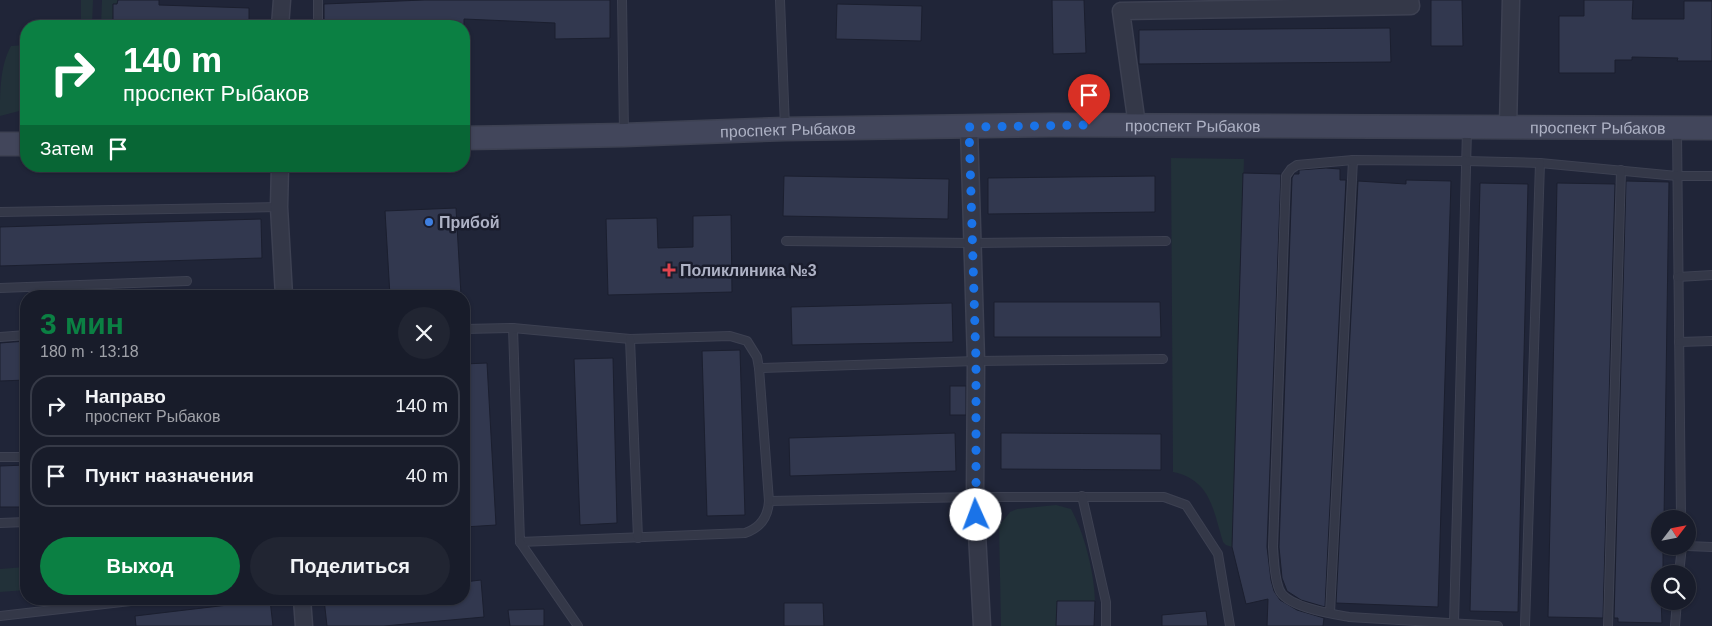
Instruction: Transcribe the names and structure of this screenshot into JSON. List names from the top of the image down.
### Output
{
  "streets": {
    "main road": ["проспект Рыбаков"]
  },
  "places": {
    "other": ["Прибой"],
    "health": ["Поликлиника №3"]
  },
  "north": "top right",
  "page": {
    "turn": ["140 m", "проспект Рыбаков"],
    "then": "Затем",
    "heading": ["3 мин", "180 m · 13:18"],
    "list": [
      {
        "name": "Направо",
        "note": "проспект Рыбаков",
        "value": "140 m"
      },
      {
        "name": "Пункт назначения",
        "value": "40 m"
      }
    ],
    "buttons": ["Выход", "Поделиться"]
  }
}
